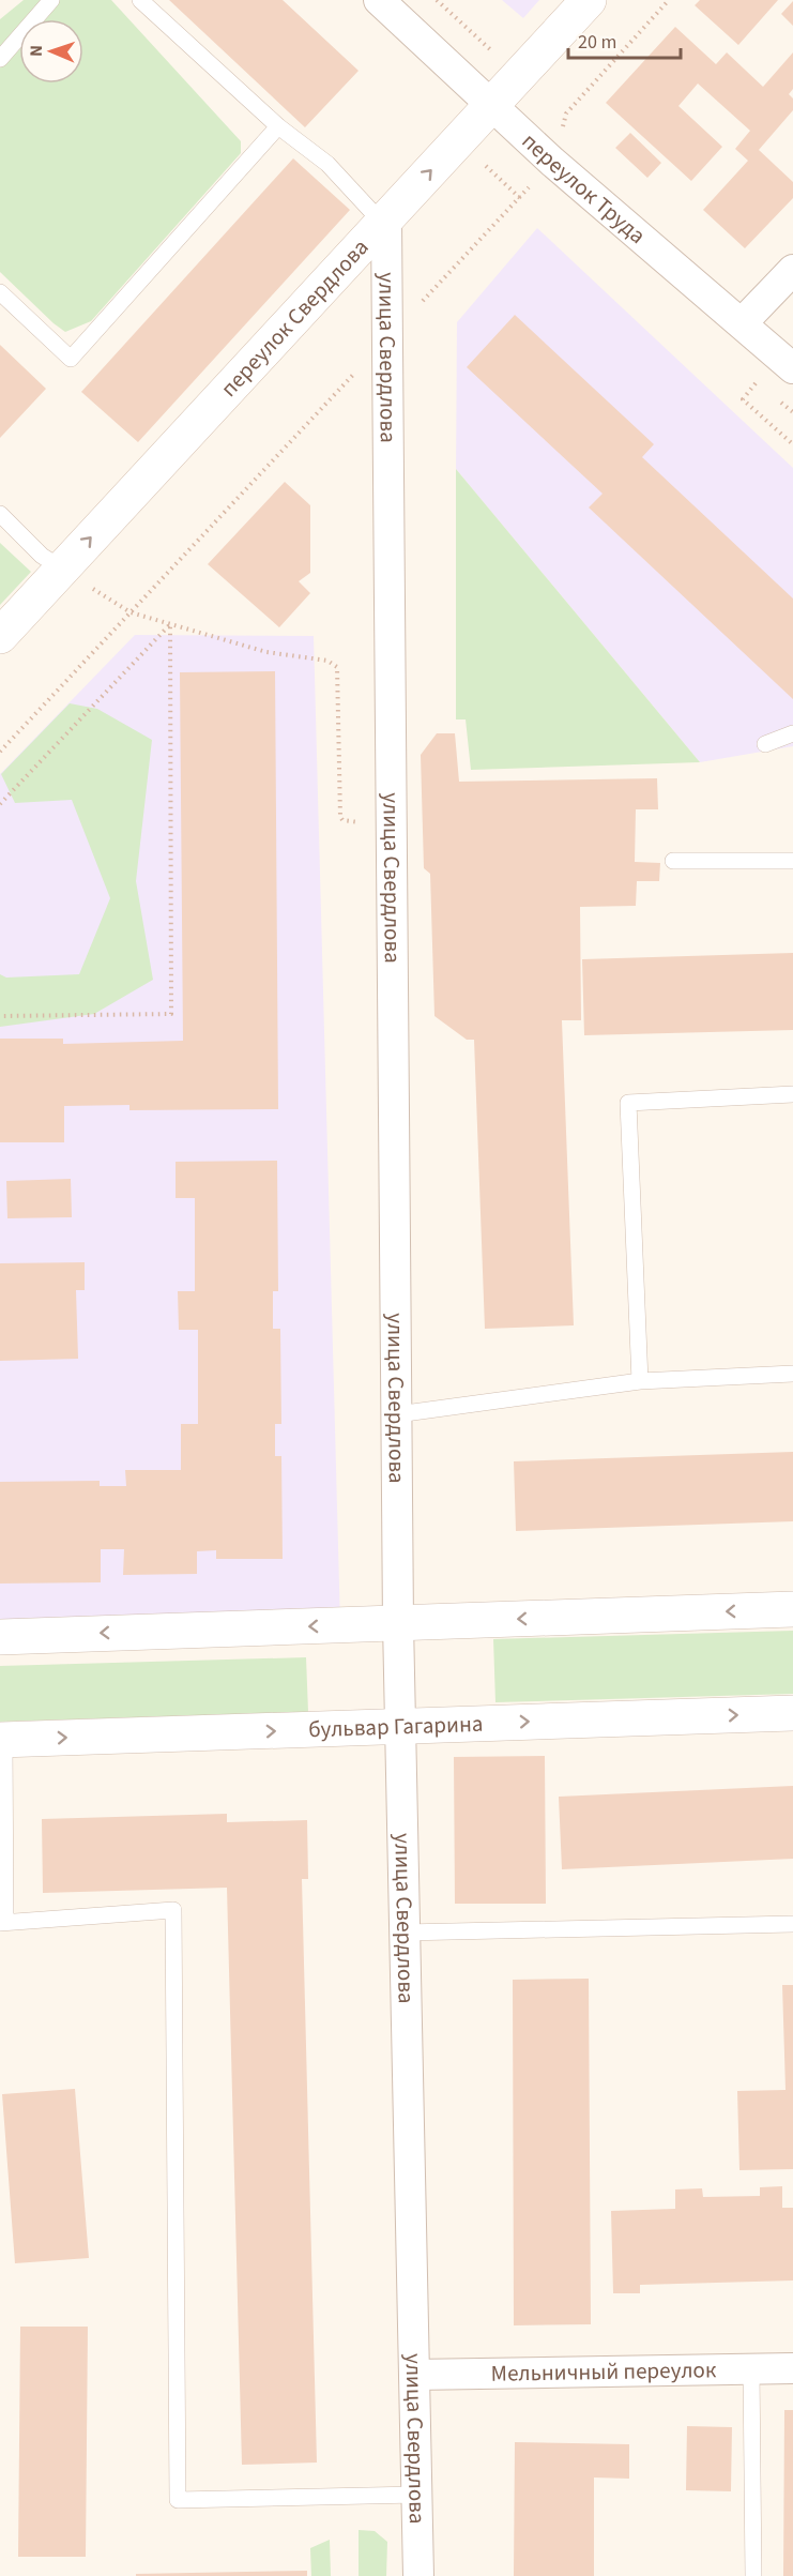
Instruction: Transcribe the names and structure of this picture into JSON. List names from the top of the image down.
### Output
{
  "streets": {
    "street": [
      "переулок Труда",
      "переулок Свердлова",
      "улица Свердлова",
      "бульвар Гагарина",
      "Мельничный переулок"
    ]
  },
  "crossings": [
    ["переулок Труда", "переулок Свердлова"],
    ["переулок Свердлова", "улица Свердлова"],
    ["улица Свердлова", "бульвар Гагарина"],
    ["улица Свердлова", "Мельничный переулок"]
  ],
  "one_way": ["переулок Свердлова"],
  "scale_bar": "20 m",
  "north": "left"
}
